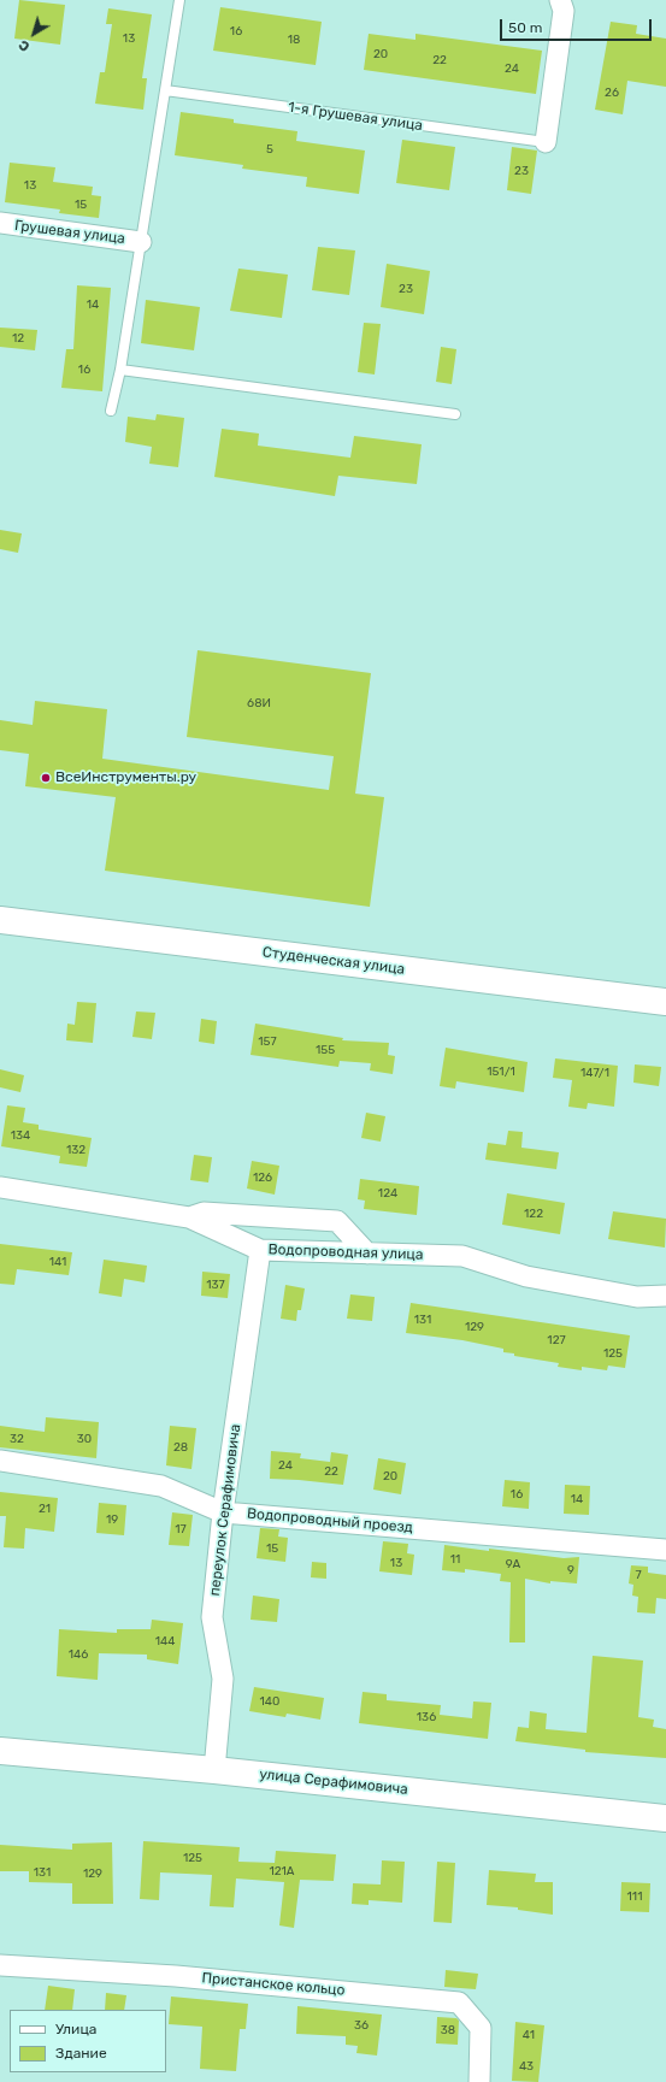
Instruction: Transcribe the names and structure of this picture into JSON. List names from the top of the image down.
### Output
{
  "streets": {
    "street": [
      "Грушевая улица",
      "Студенческая улица",
      "Водопроводная улица",
      "переулок Серафимовича",
      "Водопроводный проезд",
      "улица Серафимовича",
      "Пристанское кольцо"
    ],
    "lane": ["1-я Грушевая улица"]
  },
  "crossings": [
    ["Водопроводная улица", "переулок Серафимовича"],
    ["переулок Серафимовича", "Водопроводный проезд"],
    ["переулок Серафимовича", "улица Серафимовича"]
  ],
  "places": ["ВсеИнструменты.ру"],
  "house_numbers": [
    "16",
    "13",
    "18",
    "20",
    "22",
    "24",
    "26",
    "5",
    "23",
    "13",
    "15",
    "23",
    "14",
    "12",
    "16",
    "68И",
    "157",
    "155",
    "151/1",
    "147/1",
    "134",
    "132",
    "126",
    "124",
    "122",
    "141",
    "137",
    "131",
    "129",
    "127",
    "125",
    "32",
    "30",
    "28",
    "24",
    "22",
    "20",
    "16",
    "14",
    "21",
    "19",
    "17",
    "15",
    "11",
    "13",
    "9А",
    "9",
    "7",
    "144",
    "146",
    "140",
    "136",
    "125",
    "121А",
    "131",
    "129",
    "111",
    "36",
    "38",
    "41",
    "43"
  ],
  "legend": ["Улица", "Здание"],
  "scale_bar": "50 m",
  "north": "bottom left"
}
